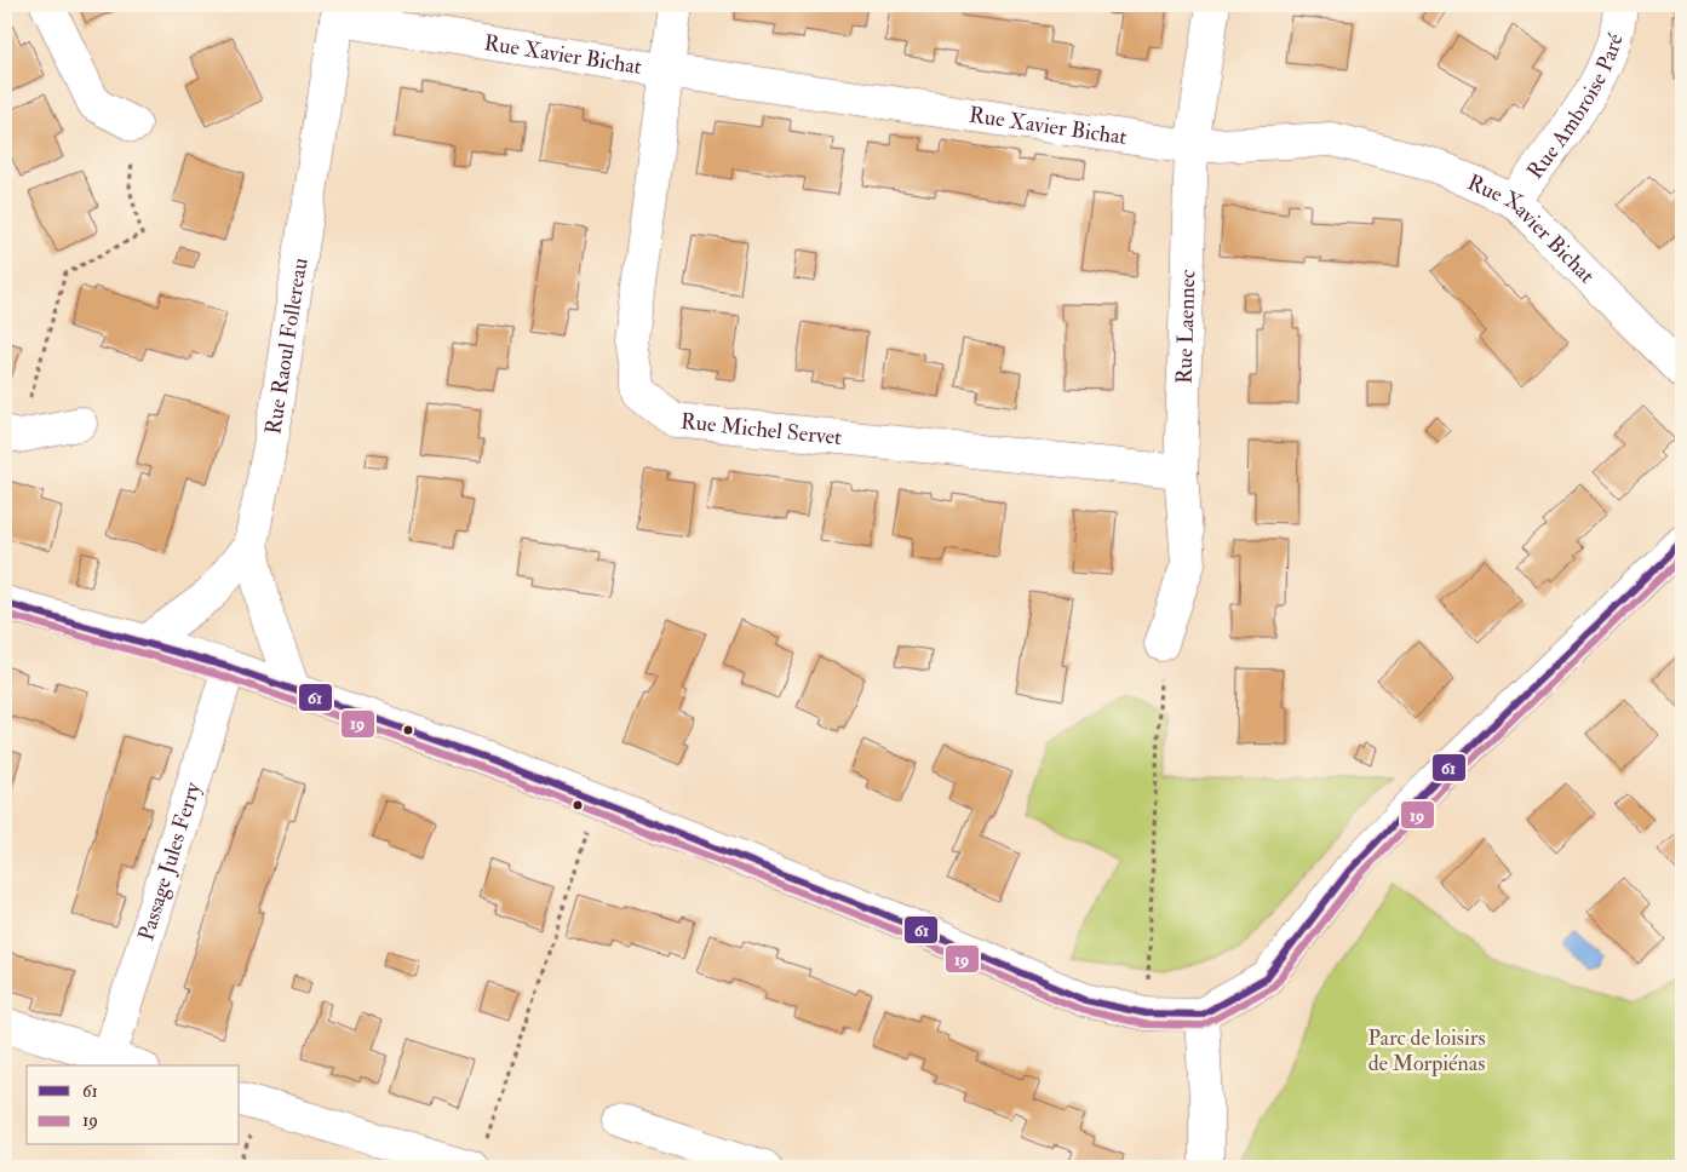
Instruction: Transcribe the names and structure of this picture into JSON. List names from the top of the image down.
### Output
{
  "streets": {
    "street": [
      "Rue Xavier Bichat",
      "Rue Ambroise Paré",
      "Rue Laennec",
      "Rue Raoul Follereau",
      "Rue Michel Servet",
      "Passage Jules Ferry"
    ]
  },
  "crossings": [
    ["Rue Xavier Bichat", "Rue Ambroise Paré"],
    ["Rue Xavier Bichat", "Rue Laennec"],
    ["Rue Xavier Bichat", "Rue Raoul Follereau"],
    ["Rue Xavier Bichat", "Rue Michel Servet"],
    ["Rue Laennec", "Rue Michel Servet"]
  ],
  "parks": ["Parc de loisirs de Morpiénas"],
  "lines": ["transit line 61", "transit line 19"],
  "legend": ["61", "19"]
}
